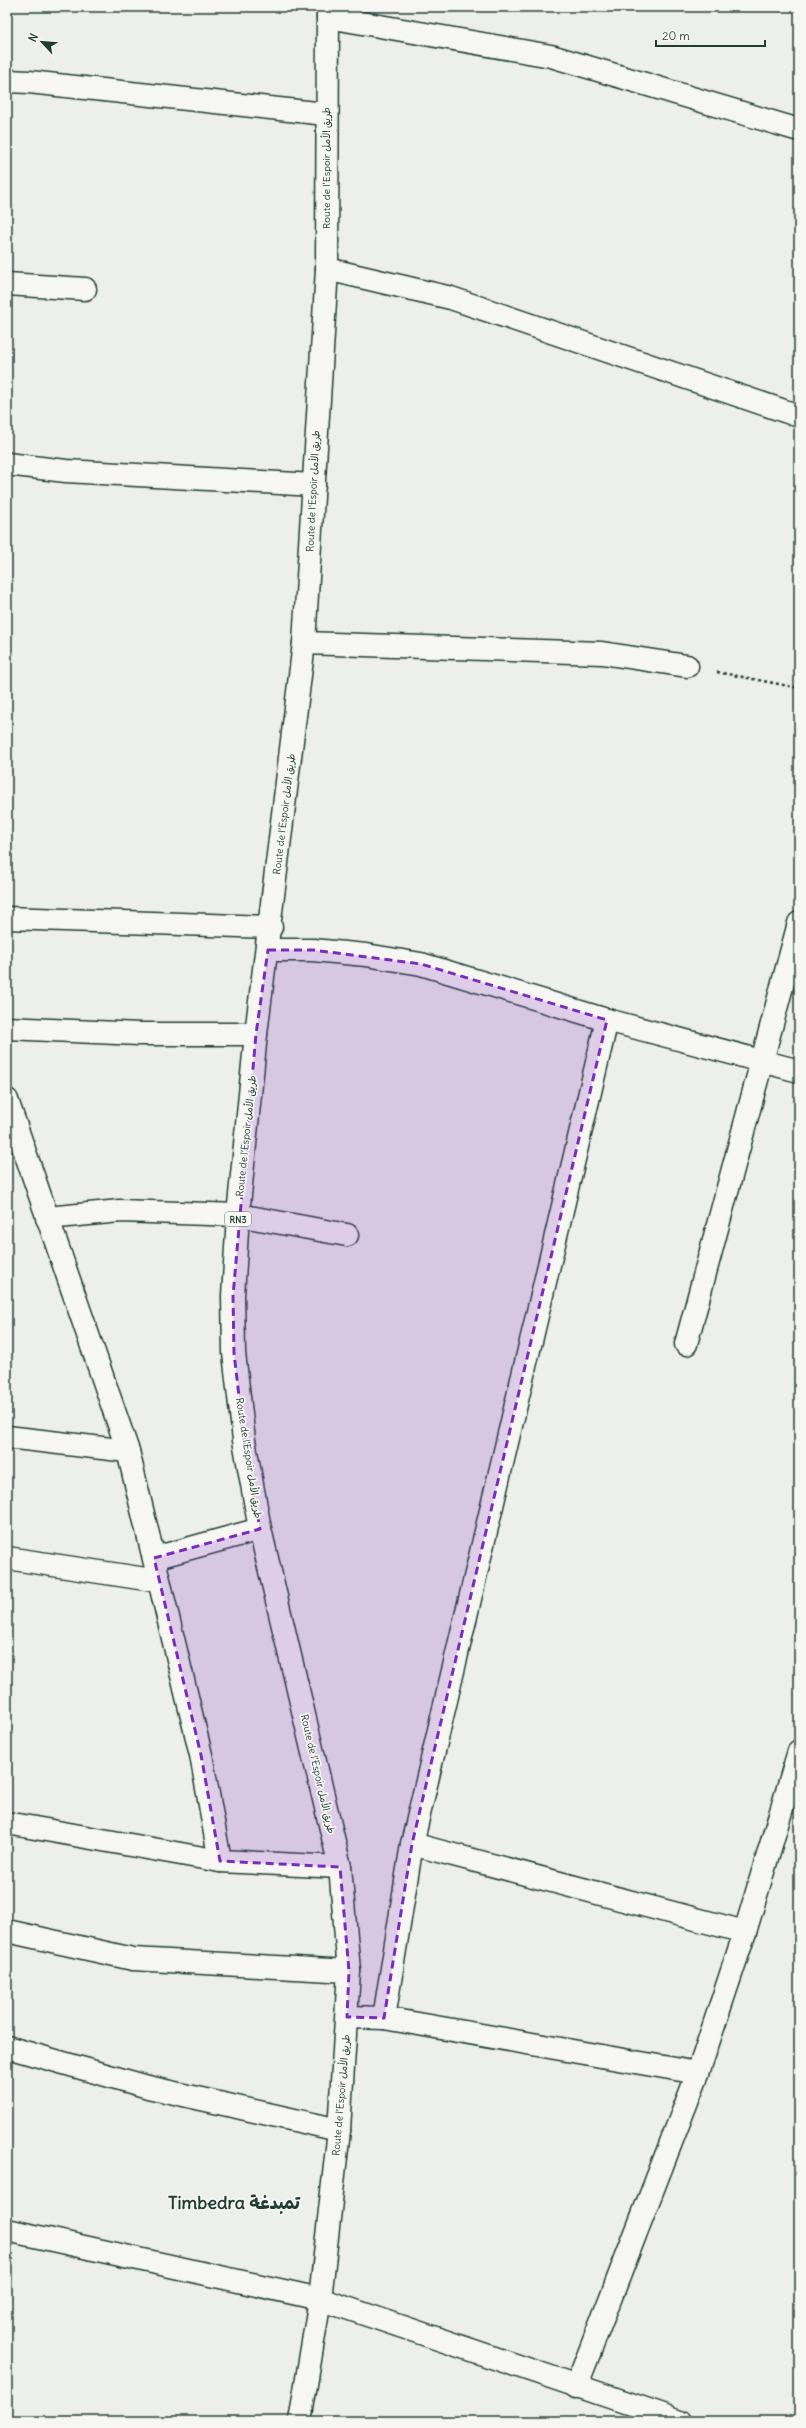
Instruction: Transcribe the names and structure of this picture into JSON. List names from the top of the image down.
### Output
{
  "streets": {
    "main road": ["Route de l’Espoir طريق الأمل", "RN3"]
  },
  "districts": ["Timbedra تمبدغة"],
  "scale_bar": "20 m",
  "north": "top left"
}
